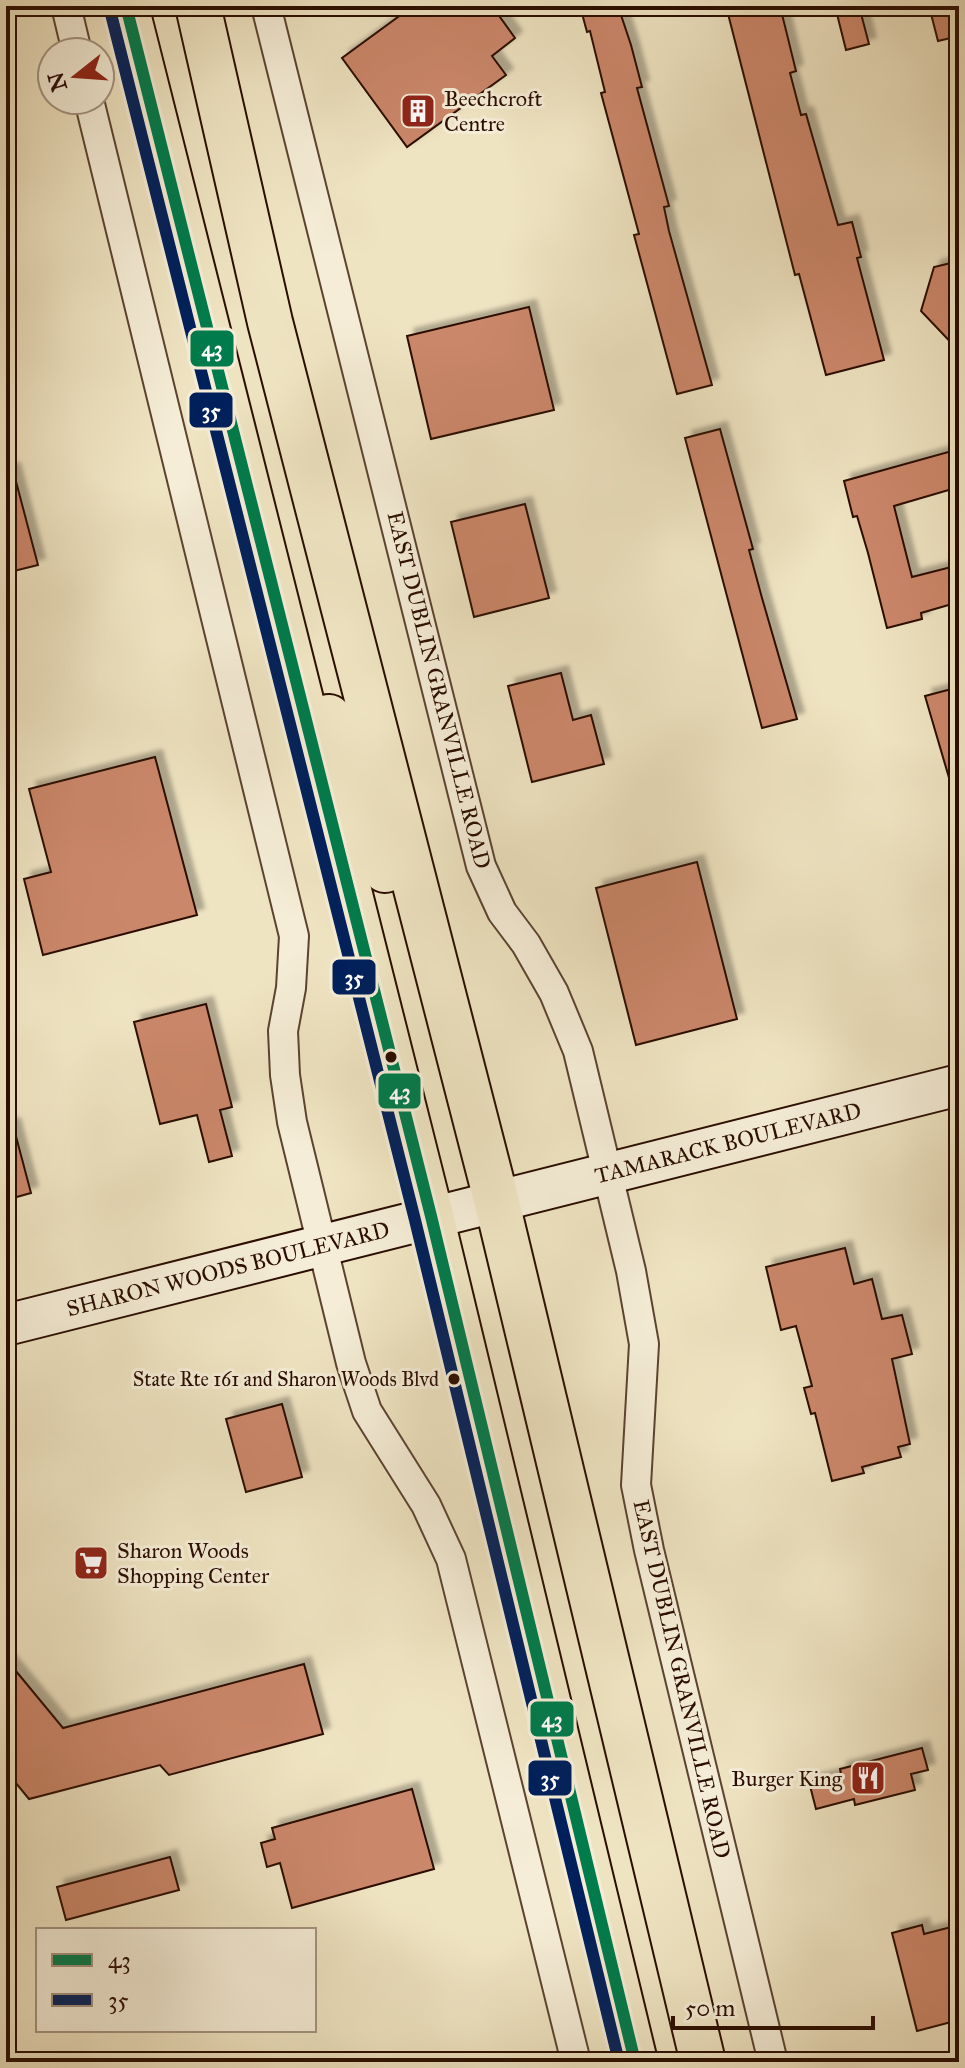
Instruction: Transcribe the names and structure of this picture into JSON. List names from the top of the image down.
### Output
{
  "streets": {
    "street": ["EAST DUBLIN GRANVILLE ROAD", "TAMARACK BOULEVARD", "SHARON WOODS BOULEVARD"]
  },
  "crossings": [
    ["EAST DUBLIN GRANVILLE ROAD", "TAMARACK BOULEVARD"],
    ["TAMARACK BOULEVARD", "SHARON WOODS BOULEVARD"]
  ],
  "places": {
    "building": ["Beechcroft Centre"],
    "other": ["State Rte 161 and Sharon Woods Blvd"],
    "supermarket": ["Sharon Woods Shopping Center"],
    "restaurant": ["Burger King"]
  },
  "lines": ["transit line 43", "transit line 35"],
  "legend": ["43", "35"],
  "scale_bar": "50 m",
  "north": "left"
}
